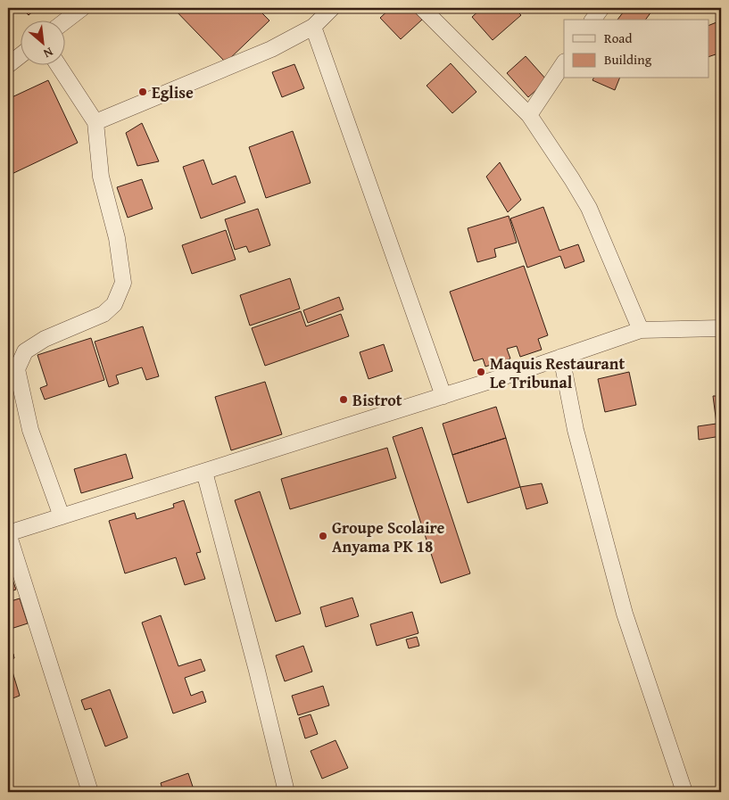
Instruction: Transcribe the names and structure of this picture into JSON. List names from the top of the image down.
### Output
{
  "places": [
    "Eglise",
    "Maquis Restaurant Le Tribunal",
    "Bistrot",
    "Groupe Scolaire Anyama PK 18"
  ],
  "legend": ["Road", "Building"],
  "north": "bottom right"
}
